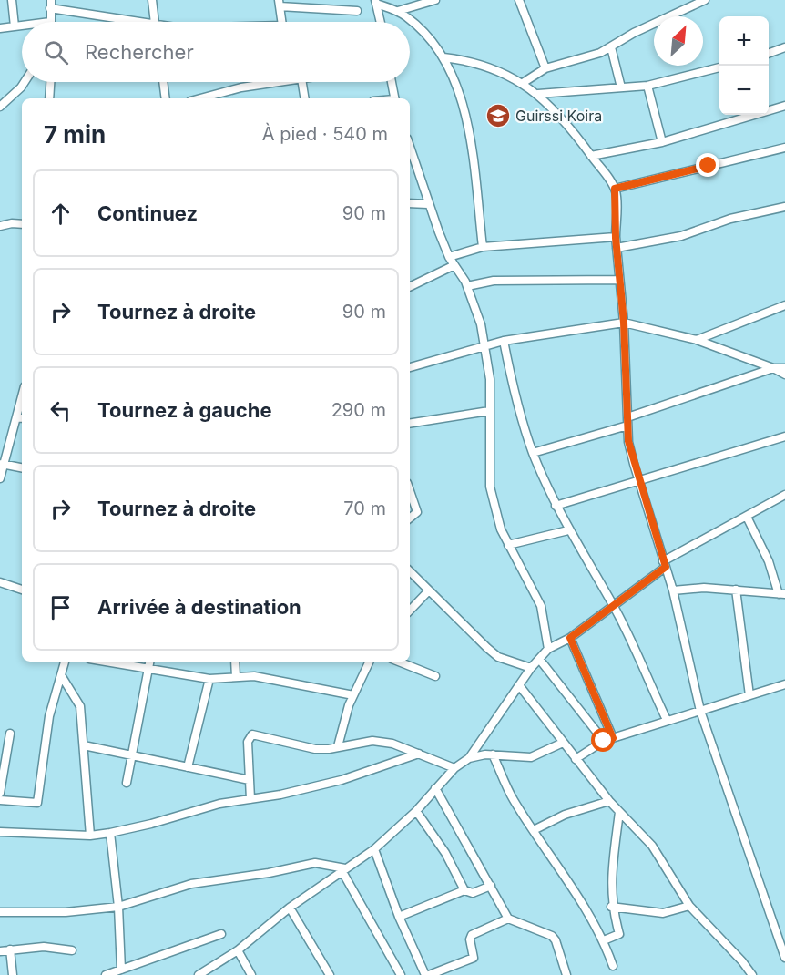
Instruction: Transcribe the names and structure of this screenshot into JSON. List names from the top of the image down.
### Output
{
  "places": {
    "school or university": ["Guirssi Koira"]
  },
  "north": "top right",
  "page": {
    "map_buttons": ["+", "−"],
    "search": "Rechercher",
    "heading": ["7 min", "À pied · 540 m"],
    "list": [
      ["Continuez", "90 m"],
      ["Tournez à droite", "90 m"],
      ["Tournez à gauche", "290 m"],
      ["Tournez à droite", "70 m"],
      "Arrivée à destination"
    ]
  }
}
